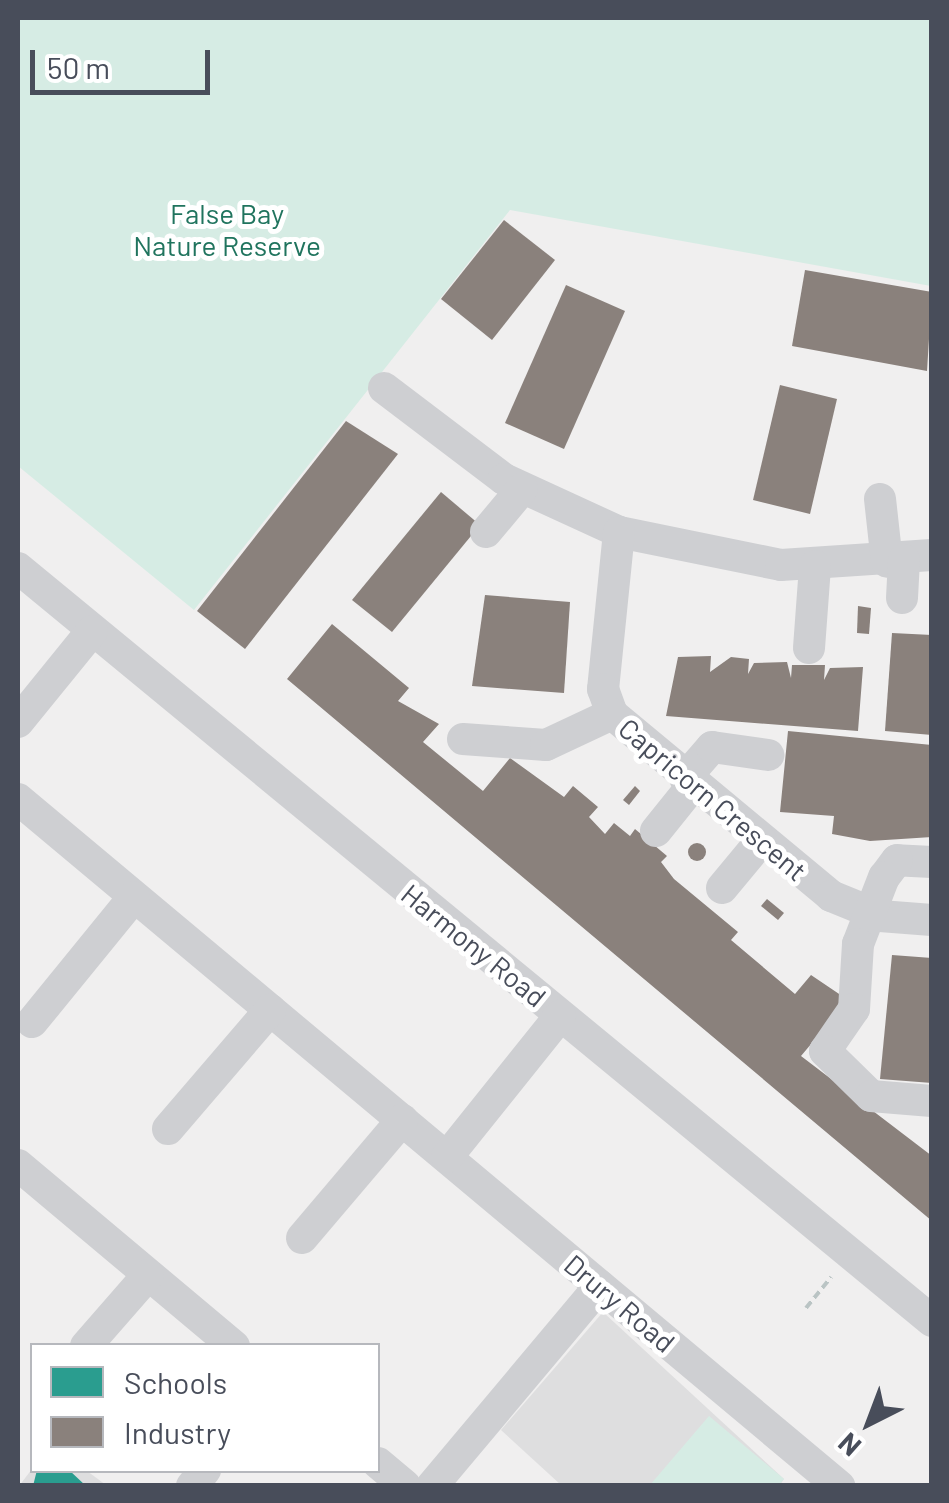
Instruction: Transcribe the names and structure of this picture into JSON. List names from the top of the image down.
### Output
{
  "streets": {
    "street": ["Capricorn Crescent", "Harmony Road", "Drury Road"]
  },
  "parks": ["False Bay Nature Reserve"],
  "legend": ["Schools", "Industry"],
  "scale_bar": "50 m",
  "north": "bottom left"
}
